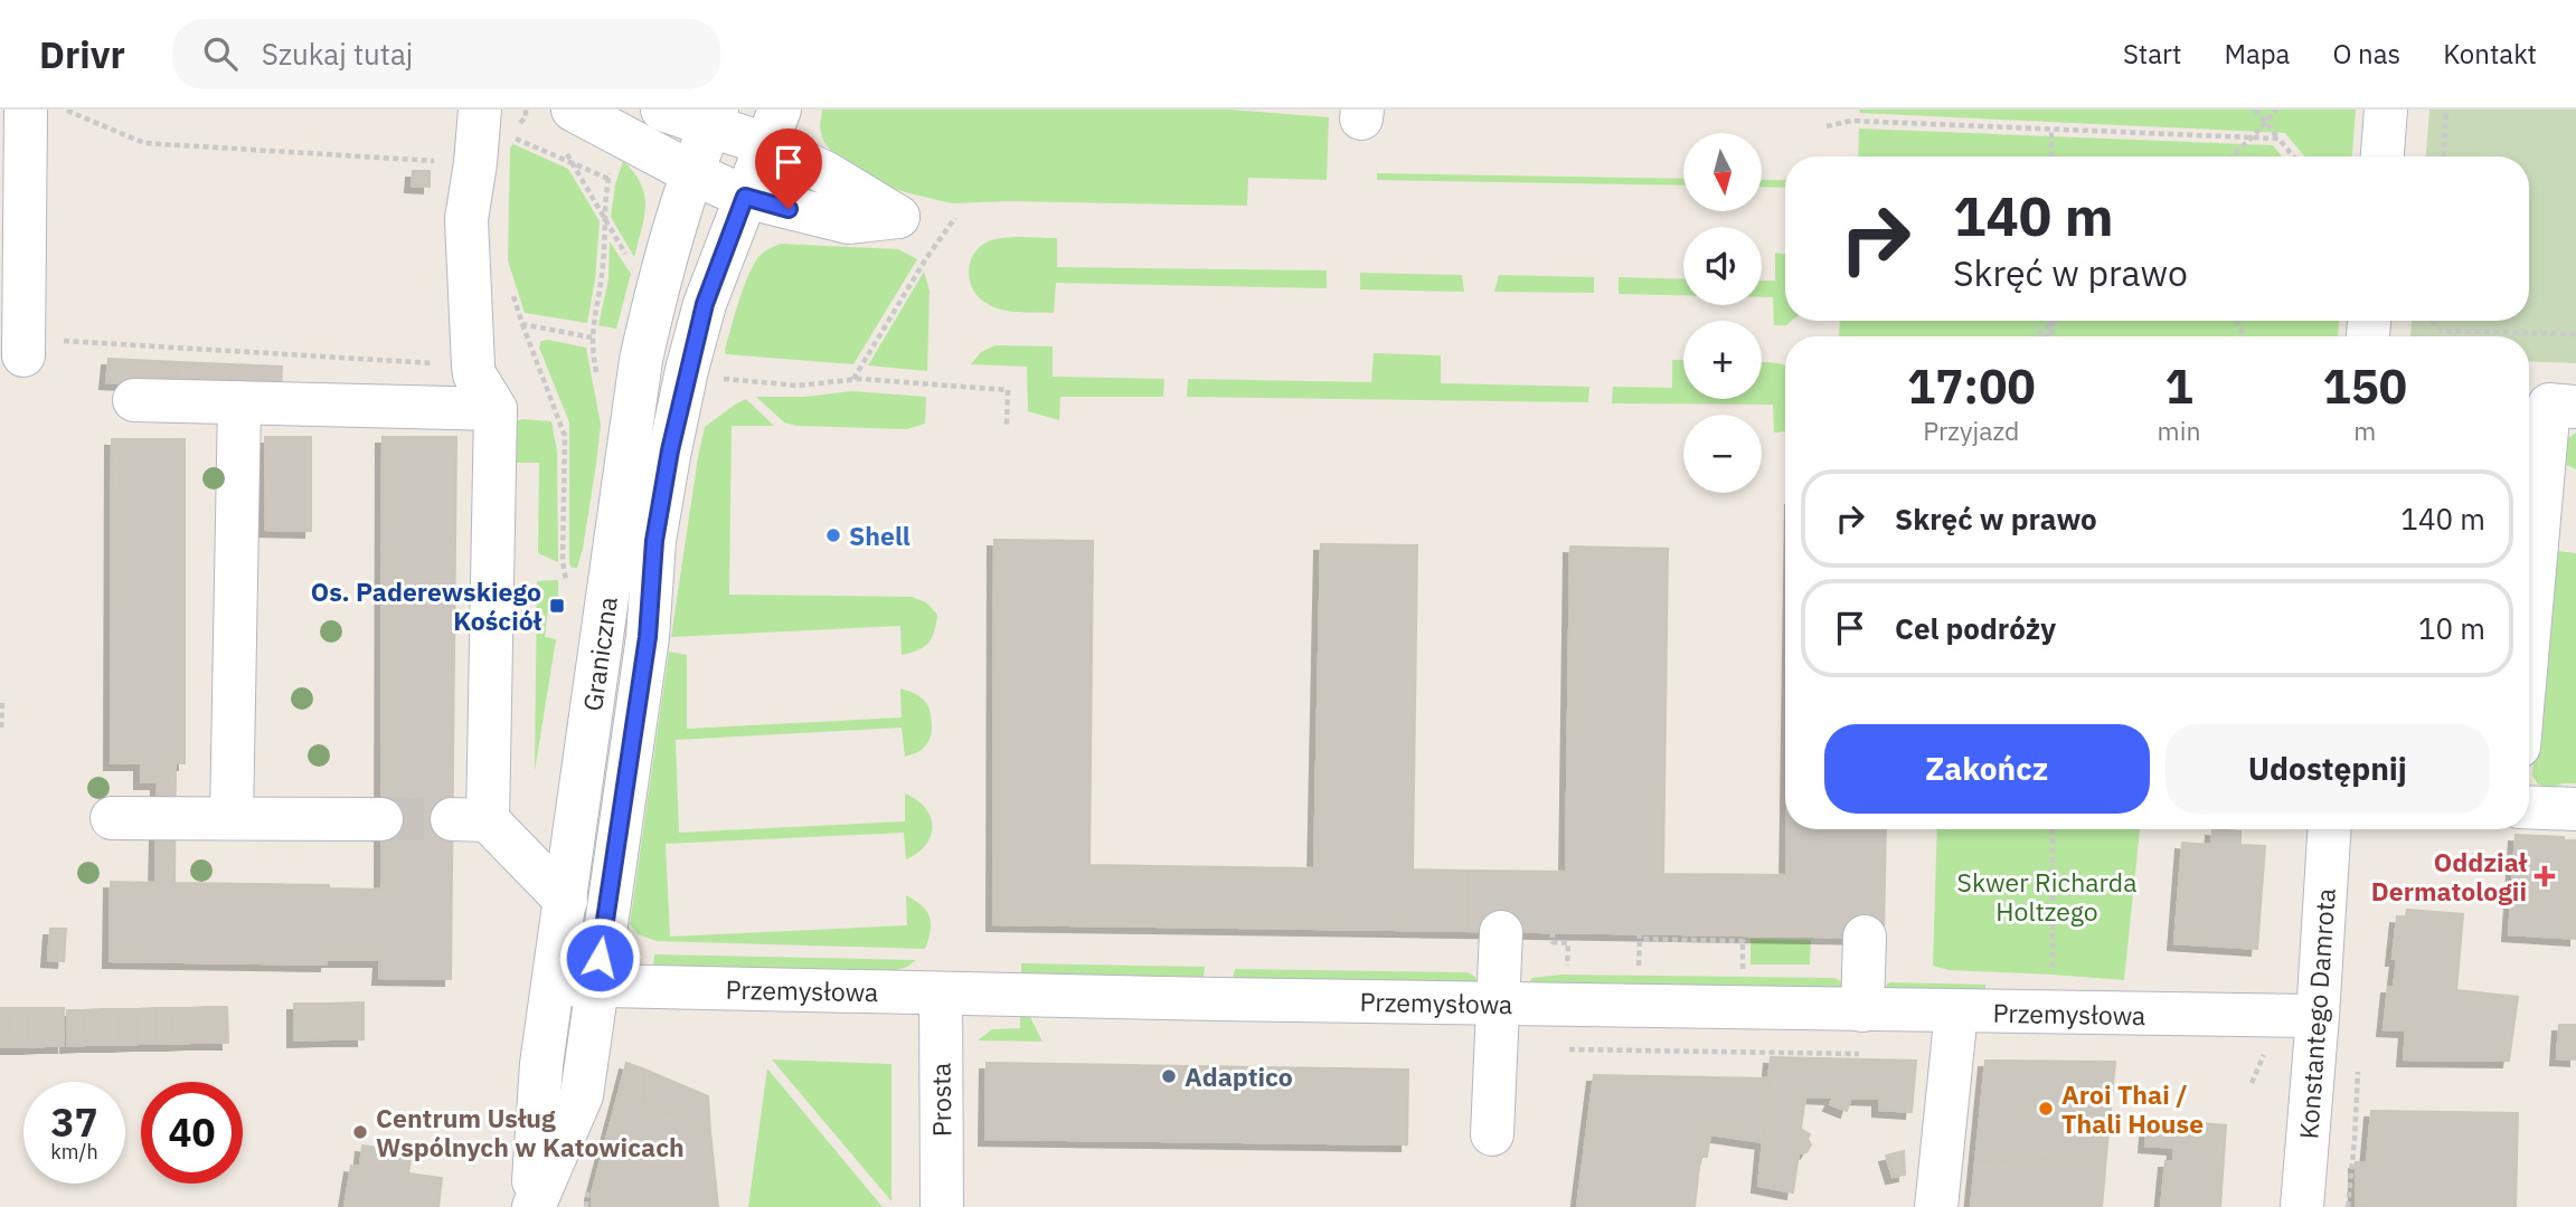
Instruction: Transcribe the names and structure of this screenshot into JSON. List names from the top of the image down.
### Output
{
  "streets": {
    "street": [
      "Graniczna",
      "Przemysłowa",
      "Konstantego Damrota",
      "Prosta"
    ]
  },
  "crossings": [
    ["Graniczna", "Przemysłowa"],
    ["Przemysłowa", "Konstantego Damrota"],
    ["Przemysłowa", "Prosta"]
  ],
  "parks": ["Skwer Richarda Holtzego"],
  "places": {
    "other": [
      "Shell",
      "Adaptico",
      "Aroi Thai / Thali House",
      "Centrum Usług Wspólnych w Katowicach"
    ],
    "transit": ["Os. Paderewskiego Kościół"],
    "health": ["Oddział Dermatologii"]
  },
  "north": "bottom",
  "page": {
    "header": "Drivr",
    "search": "Szukaj tutaj",
    "nav": [
      "Start",
      "Mapa",
      "O nas",
      "Kontakt"
    ],
    "map_buttons": ["+", "−"],
    "turn": ["140 m", "Skręć w prawo"],
    "eta": [
      "17:00",
      "Przyjazd",
      "1",
      "min",
      "150",
      "m"
    ],
    "list": [
      {
        "name": "Skręć w prawo",
        "value": "140 m"
      },
      {
        "name": "Cel podróży",
        "value": "10 m"
      }
    ],
    "buttons": ["Zakończ", "Udostępnij"],
    "speed": "37 km/h",
    "limit": "40"
  }
}
